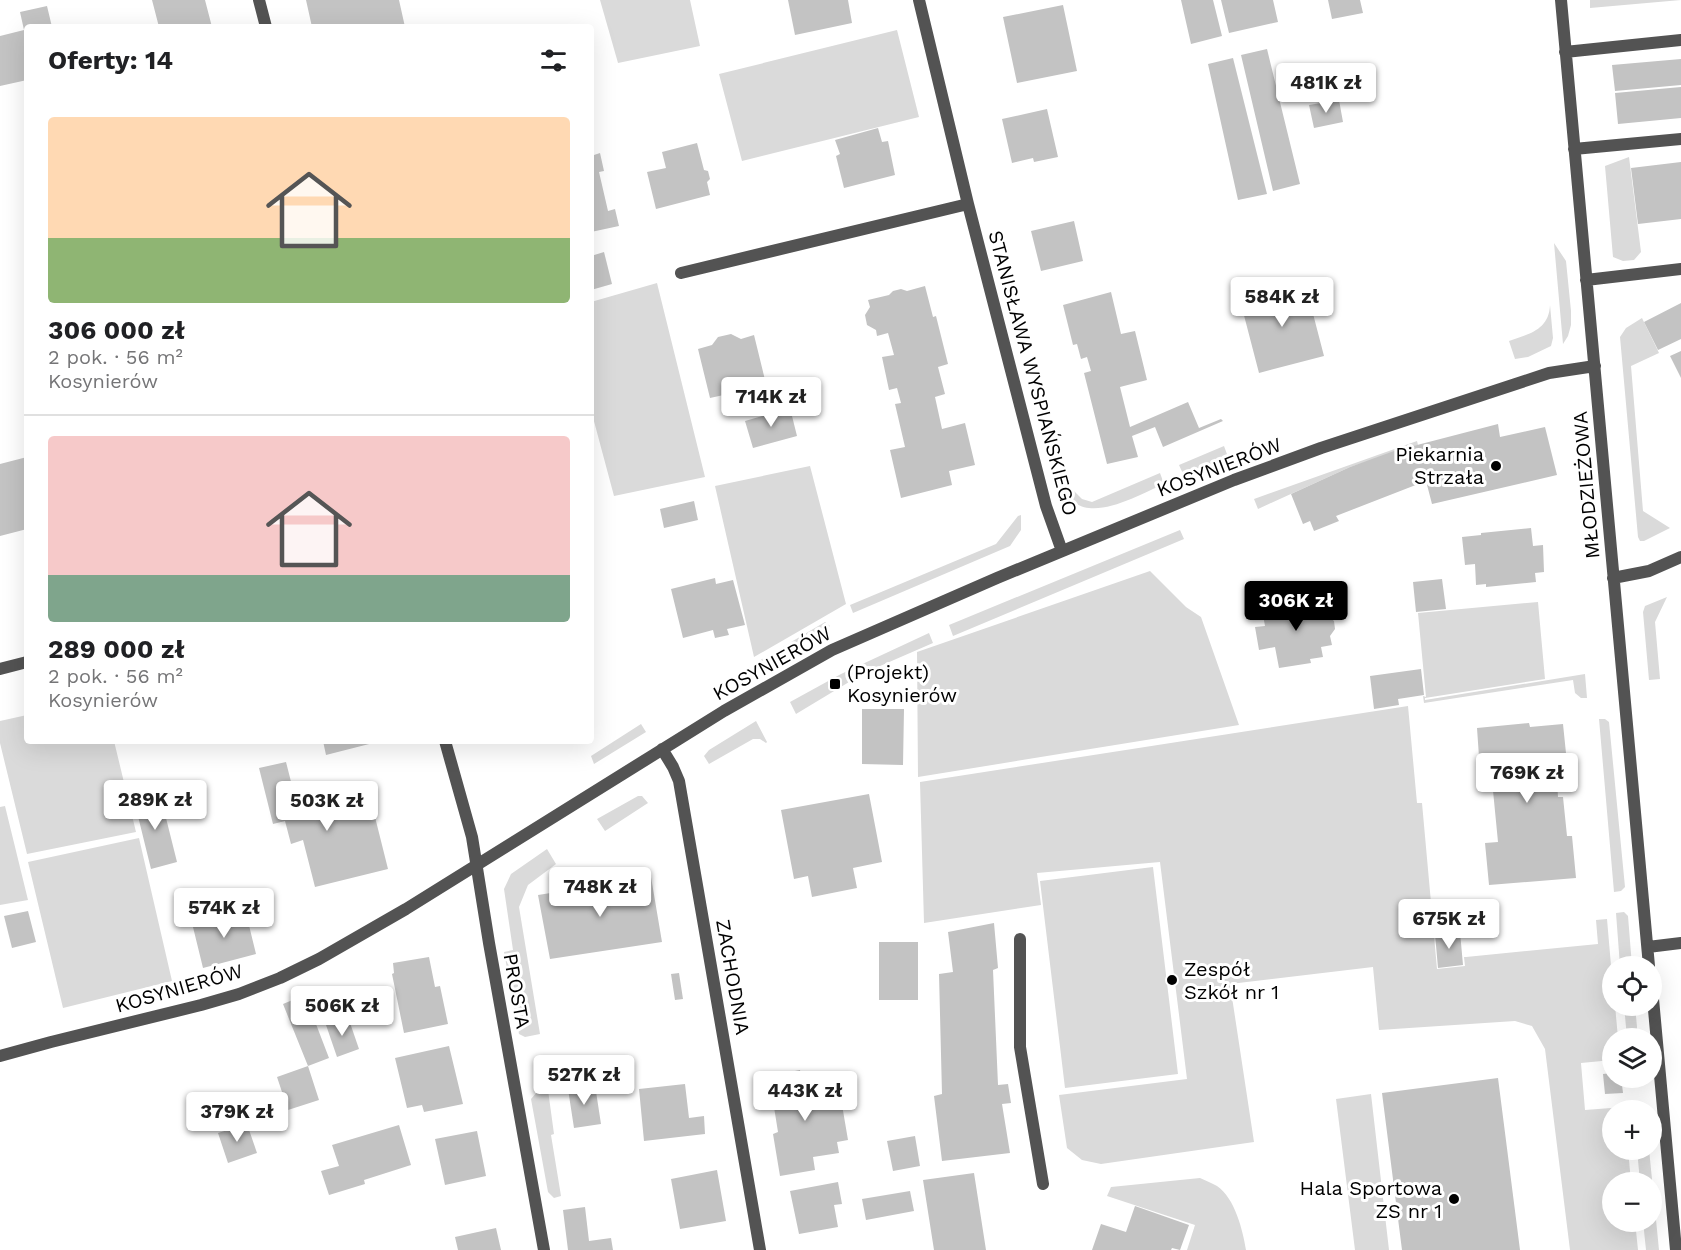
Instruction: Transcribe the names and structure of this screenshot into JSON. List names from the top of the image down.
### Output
{
  "streets": {
    "street": [
      "STANISŁAWA WYSPIAŃSKIEGO",
      "KOSYNIERÓW",
      "MŁODZIEŻOWA",
      "ZACHODNIA",
      "PROSTA"
    ]
  },
  "crossings": [
    ["STANISŁAWA WYSPIAŃSKIEGO", "KOSYNIERÓW"],
    ["KOSYNIERÓW", "MŁODZIEŻOWA"],
    ["KOSYNIERÓW", "ZACHODNIA"],
    ["KOSYNIERÓW", "PROSTA"]
  ],
  "places": {
    "other": ["Piekarnia Strzała", "Zespół Szkół nr 1", "Hala Sportowa ZS nr 1"],
    "transit": ["(Projekt) Kosynierów"]
  },
  "page": {
    "heading": "Oferty: 14",
    "price": [
      "481K zł",
      "584K zł",
      "714K zł",
      "306K zł",
      "769K zł",
      "289K zł",
      "503K zł",
      "748K zł",
      "574K zł",
      "675K zł",
      "506K zł",
      "527K zł",
      "443K zł",
      "379K zł"
    ],
    "list": [
      {
        "name": "306 000 zł",
        "note": "2 pok. · 56 m² · Kosynierów"
      },
      {
        "name": "289 000 zł",
        "note": "2 pok. · 56 m² · Kosynierów"
      }
    ],
    "map_buttons": ["+", "−"]
  }
}
